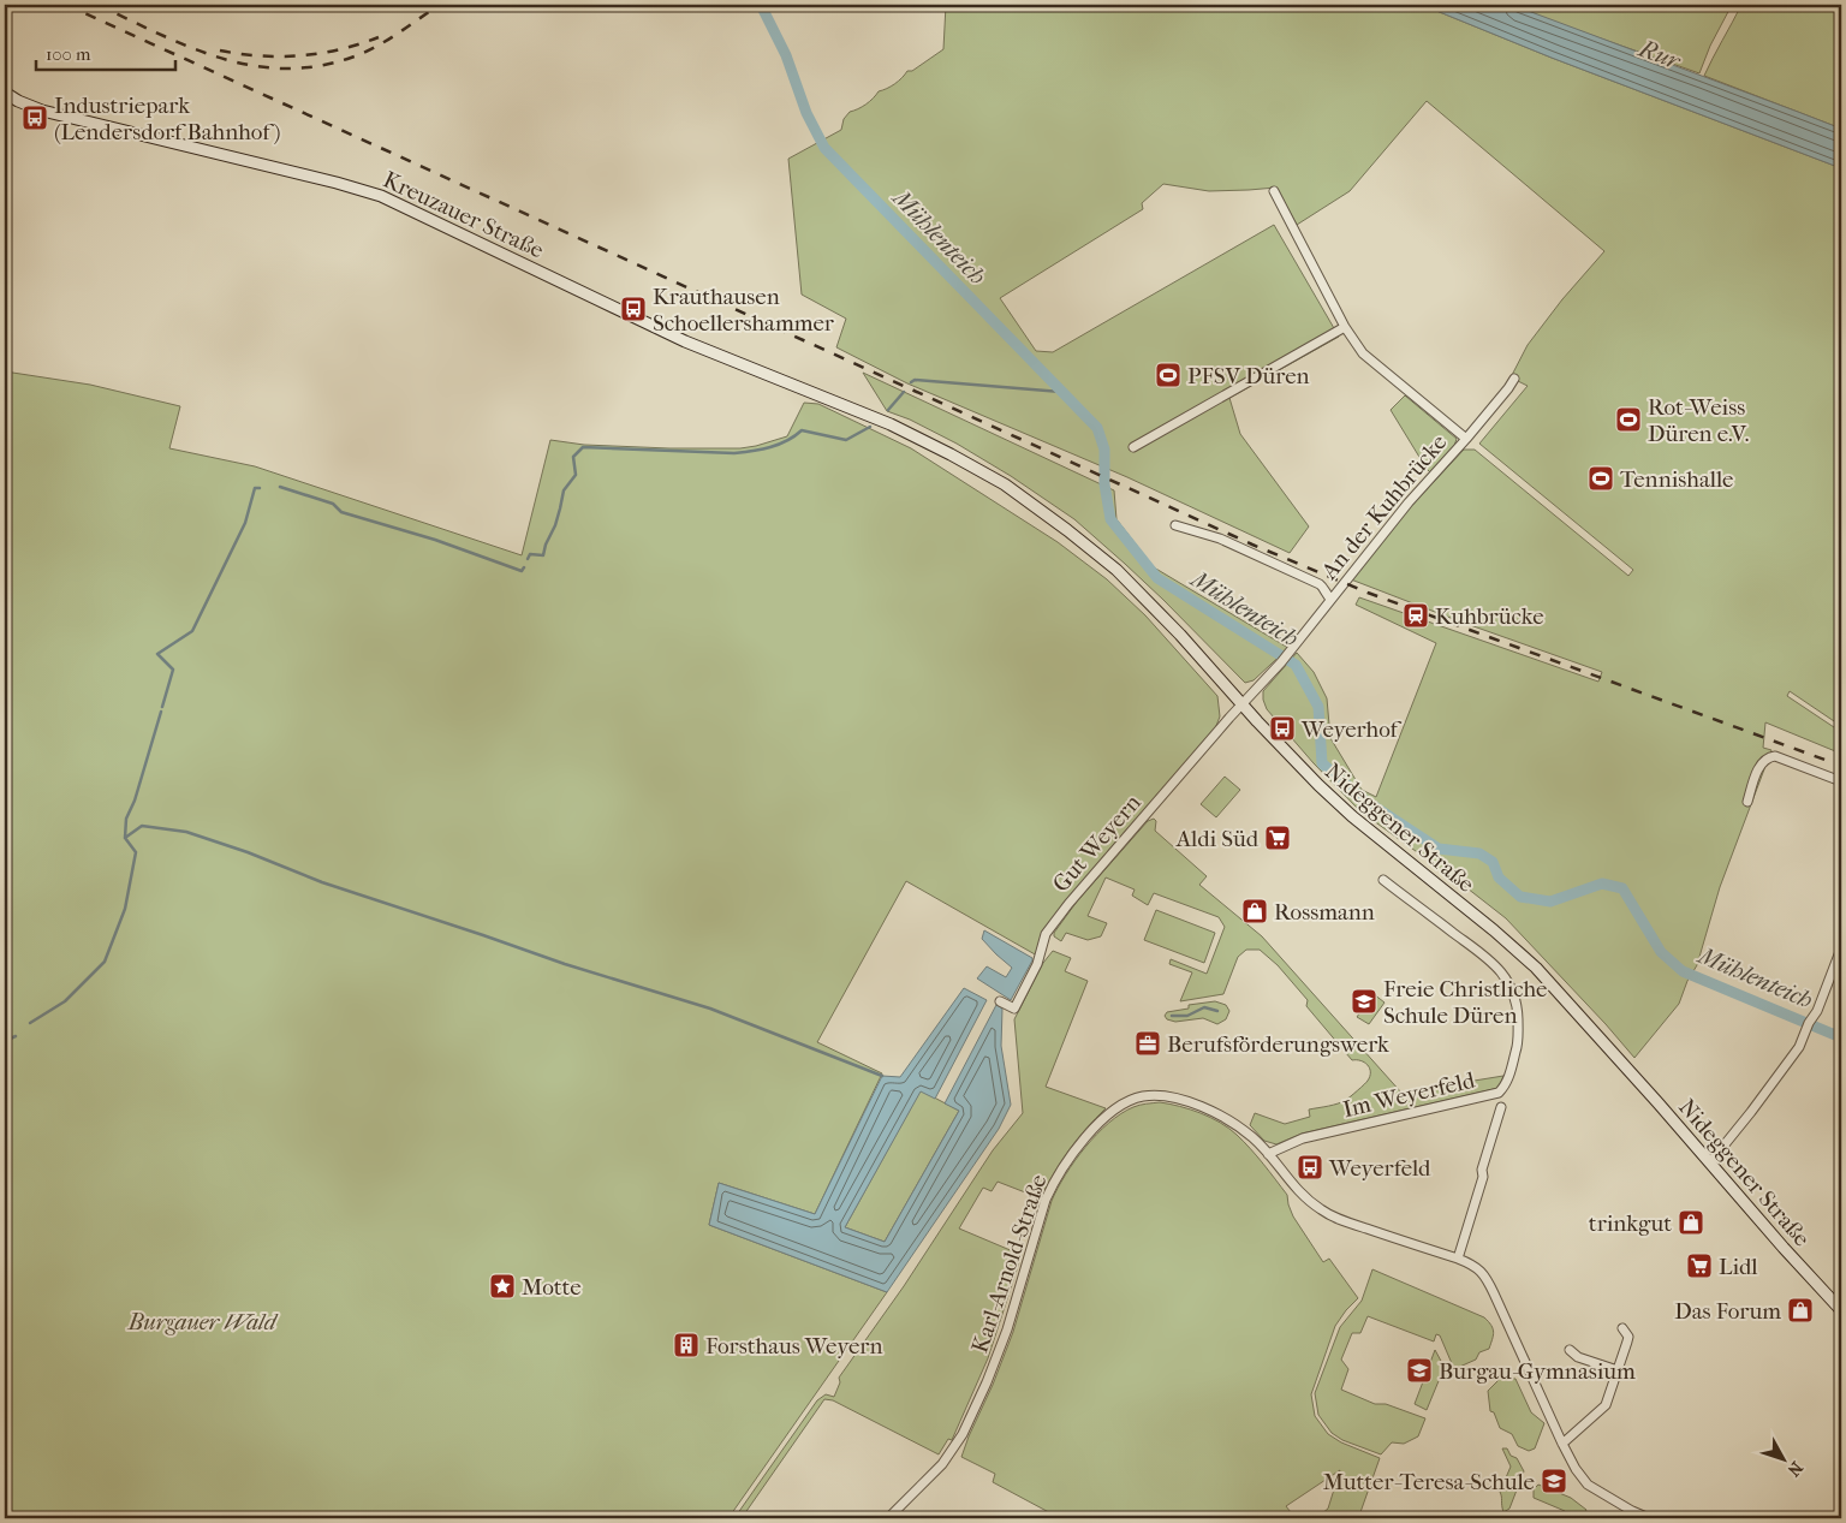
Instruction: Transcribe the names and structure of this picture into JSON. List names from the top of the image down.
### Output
{
  "streets": {
    "main road": ["Kreuzauer Straße", "Nideggener Straße"],
    "street": [
      "An der Kuhbrücke",
      "Gut Weyern",
      "Im Weyerfeld",
      "Karl-Arnold-Straße"
    ]
  },
  "crossings": [
    ["Kreuzauer Straße", "Nideggener Straße"],
    ["An der Kuhbrücke", "Nideggener Straße"],
    ["An der Kuhbrücke", "Gut Weyern"],
    ["Nideggener Straße", "Gut Weyern"],
    ["Im Weyerfeld", "Karl-Arnold-Straße"]
  ],
  "water": ["Rur", "Mühlenteich"],
  "parks": ["Burgauer Wald"],
  "places": {
    "bus stop": [
      "Industriepark (Lendersdorf Bahnhof)",
      "Krauthausen Schoellershammer",
      "Weyerhof",
      "Weyerfeld"
    ],
    "sports": ["PFSV Düren", "Rot-Weiss Düren e.V.", "Tennishalle"],
    "station": ["Kuhbrücke"],
    "supermarket": ["Aldi Süd", "Lidl"],
    "shop": ["Rossmann", "trinkgut", "Das Forum"],
    "school or university": ["Freie Christliche Schule Düren", "Burgau-Gymnasium", "Mutter-Teresa-Schule"],
    "office": ["Berufsförderungswerk"],
    "place": ["Motte"],
    "building": ["Forsthaus Weyern"]
  },
  "scale_bar": "100 m",
  "north": "bottom right"
}
